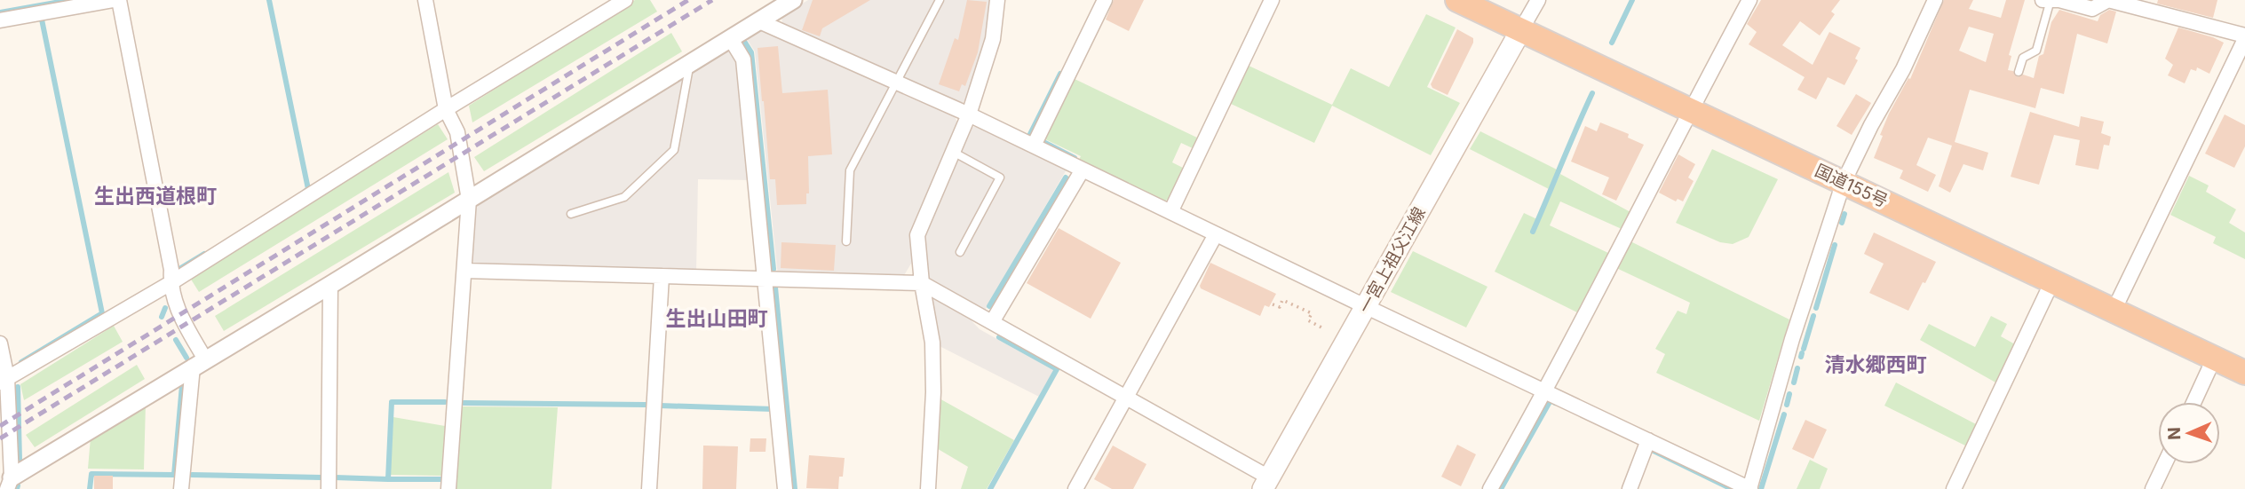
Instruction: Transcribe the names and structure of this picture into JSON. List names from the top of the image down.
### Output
{
  "streets": {
    "highway": ["国道155号"],
    "main road": ["一宮上祖父江線"]
  },
  "crossings": [
    ["国道155号", "一宮上祖父江線"]
  ],
  "districts": ["生出西道根町", "生出山田町", "清水郷西町"],
  "north": "left"
}
